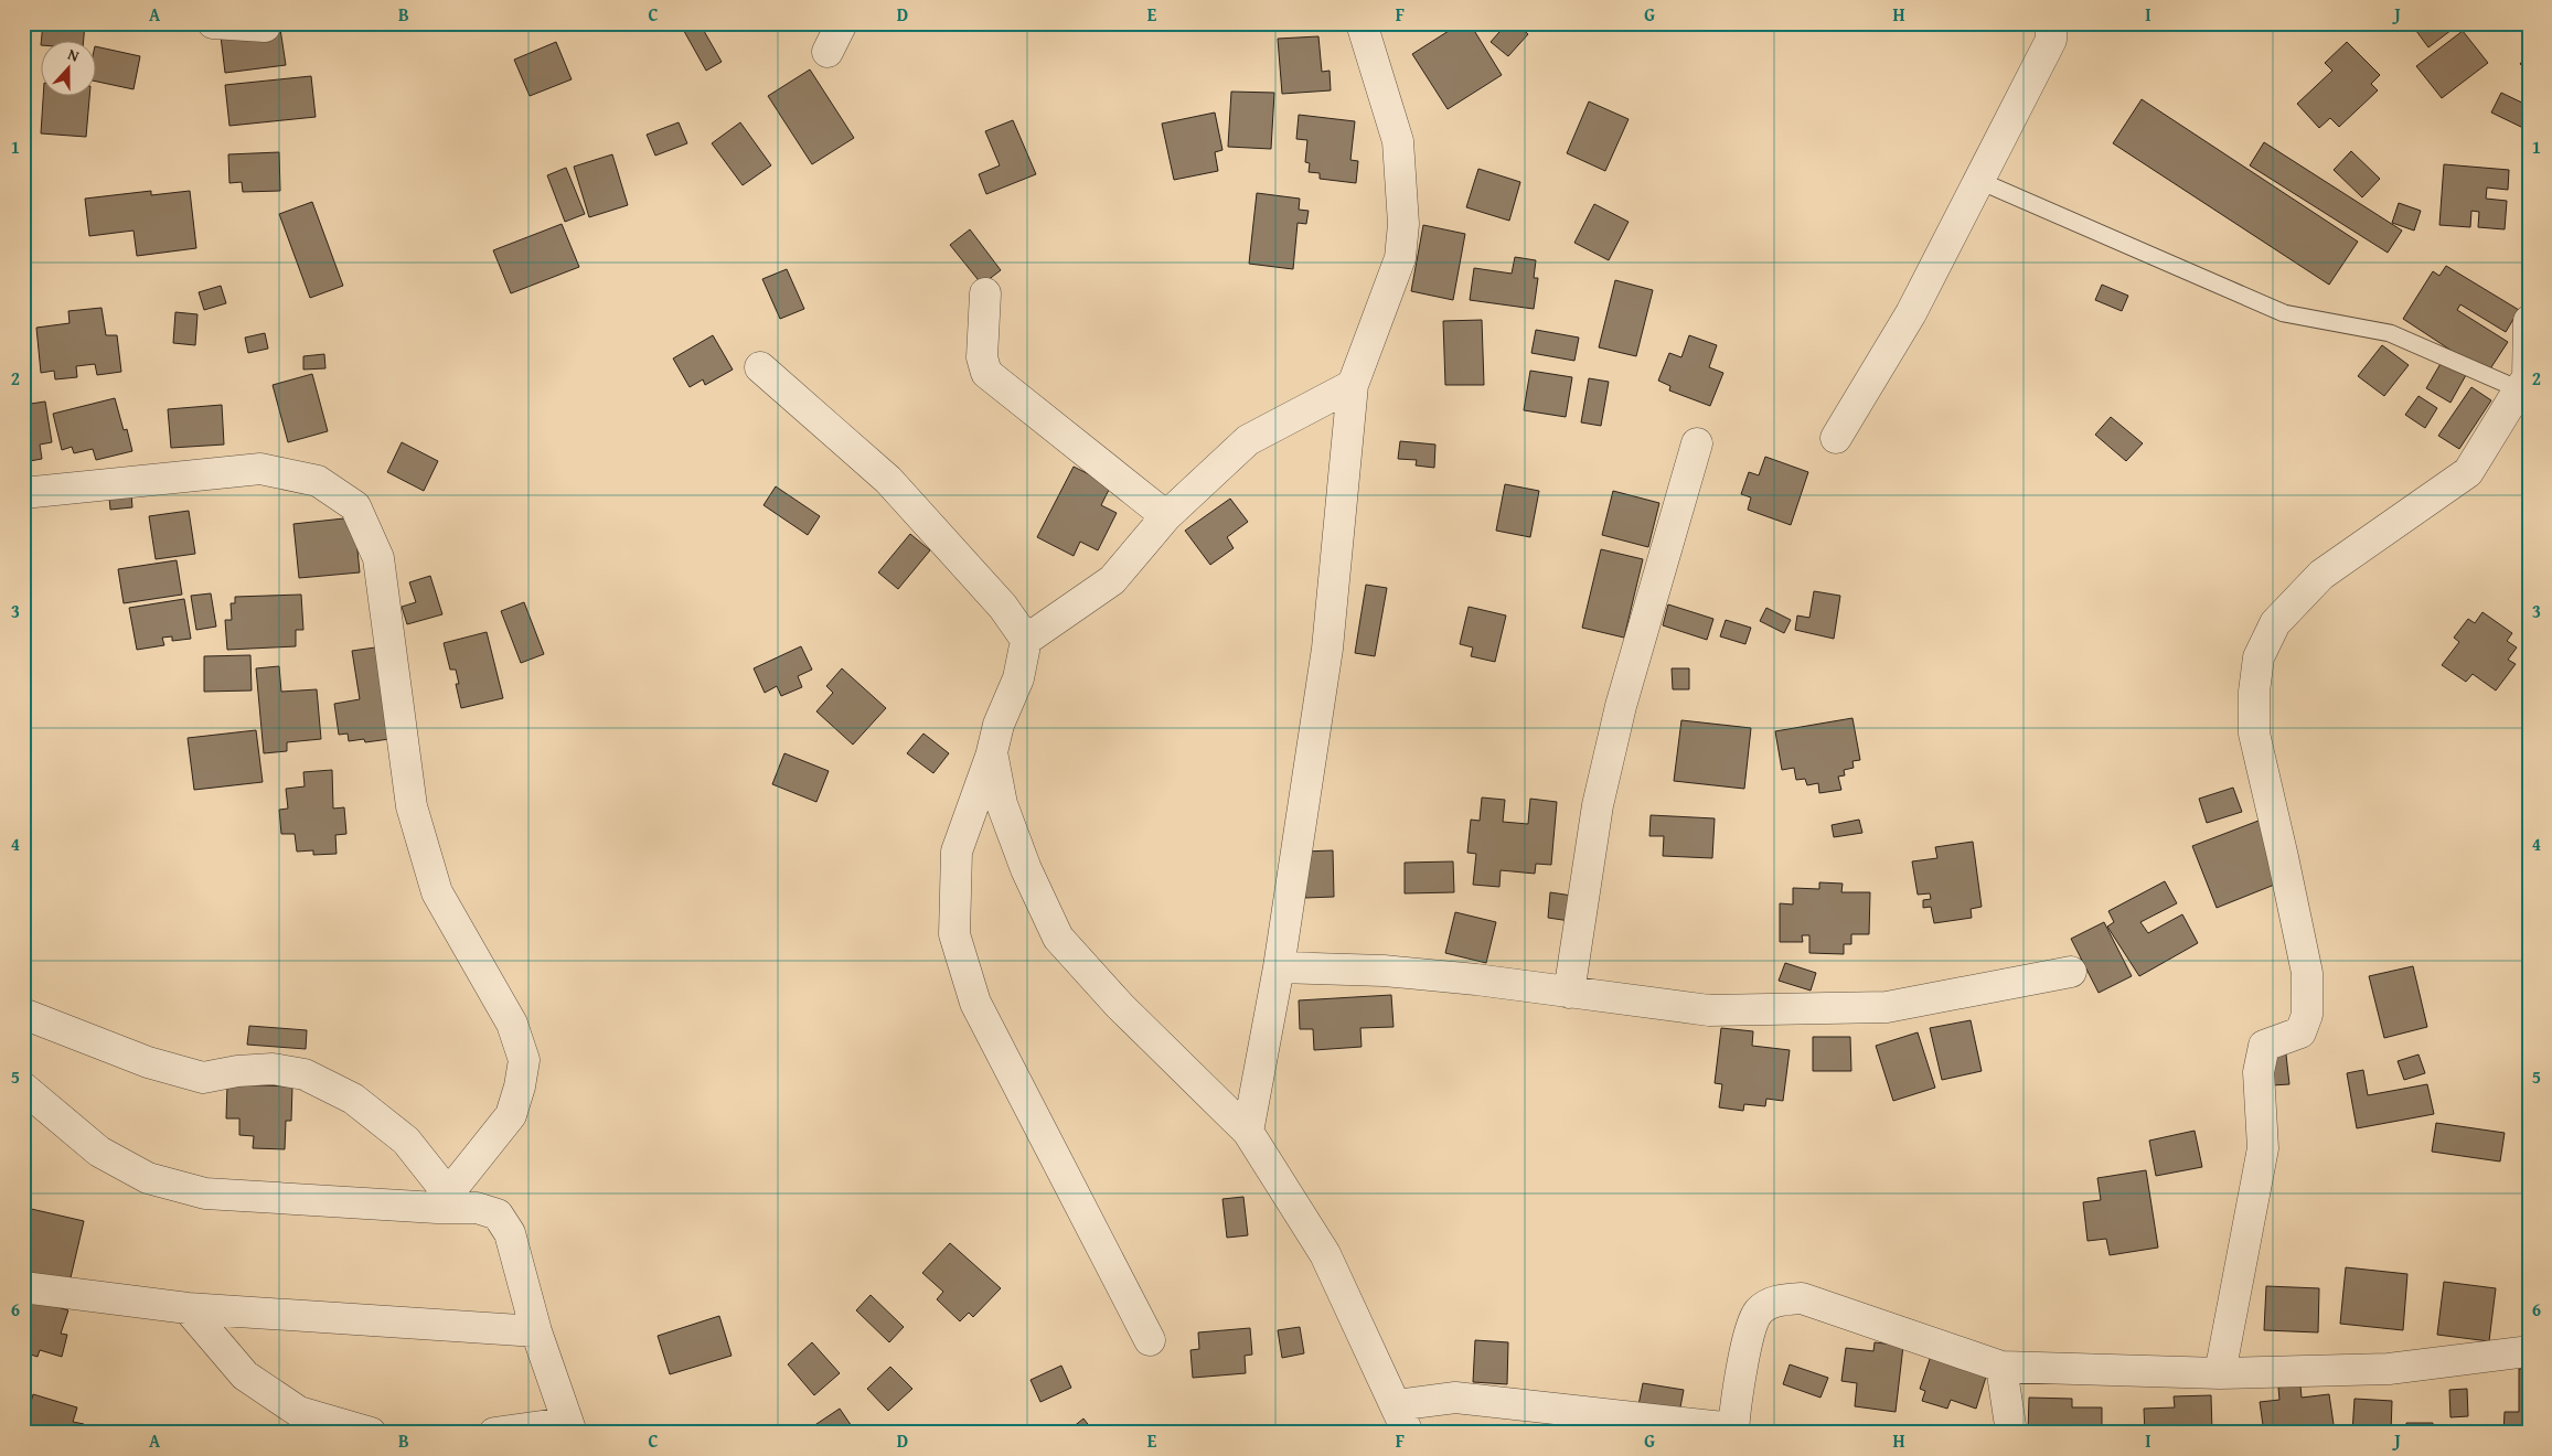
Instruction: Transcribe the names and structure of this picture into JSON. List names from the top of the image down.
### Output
{
  "north": "top",
  "grid": {
    "columns": [
      "A",
      "B",
      "C",
      "D",
      "E",
      "F",
      "G",
      "H",
      "I",
      "J"
    ],
    "rows": [
      "1",
      "2",
      "3",
      "4",
      "5",
      "6"
    ]
  }
}
